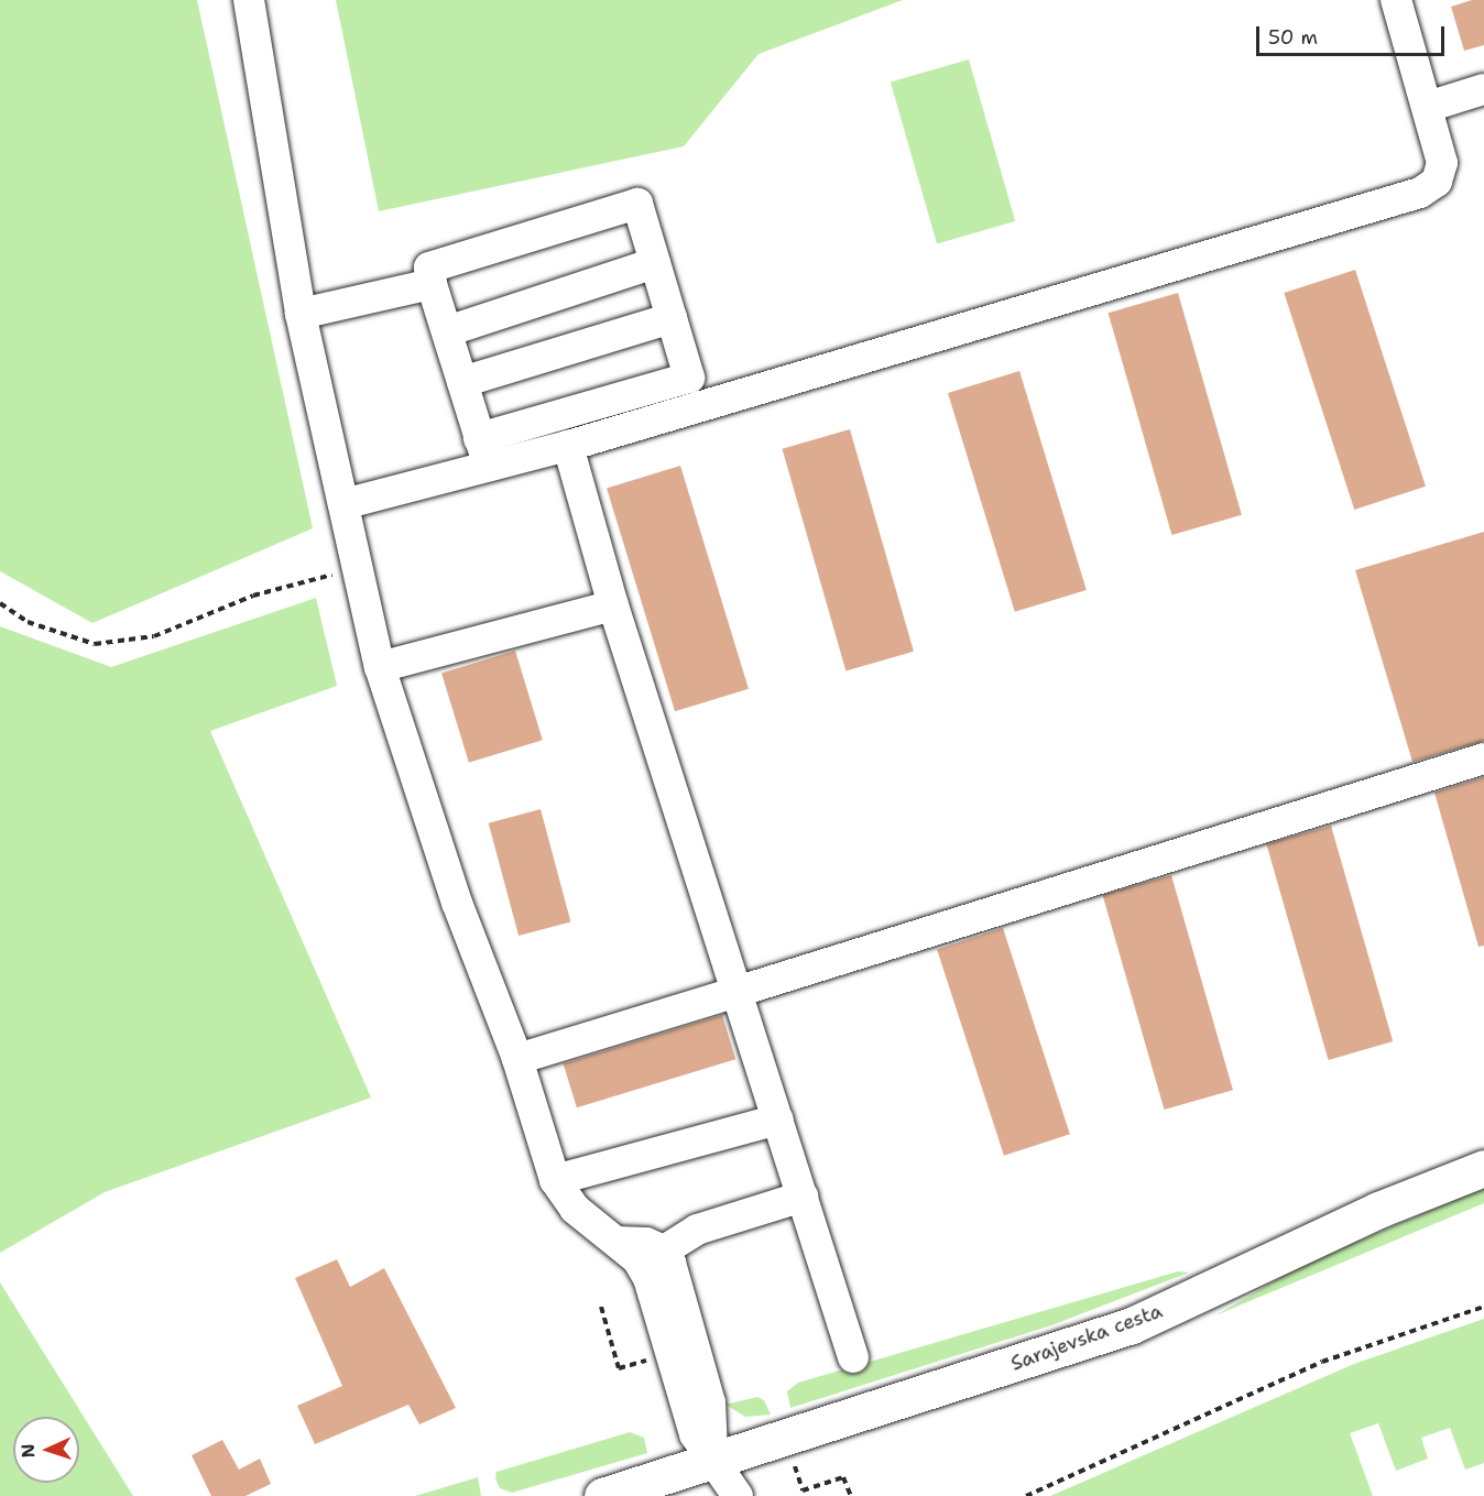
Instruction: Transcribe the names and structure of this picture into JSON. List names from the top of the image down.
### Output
{
  "streets": {
    "main road": ["Sarajevska cesta"]
  },
  "scale_bar": "50 m",
  "north": "left"
}
